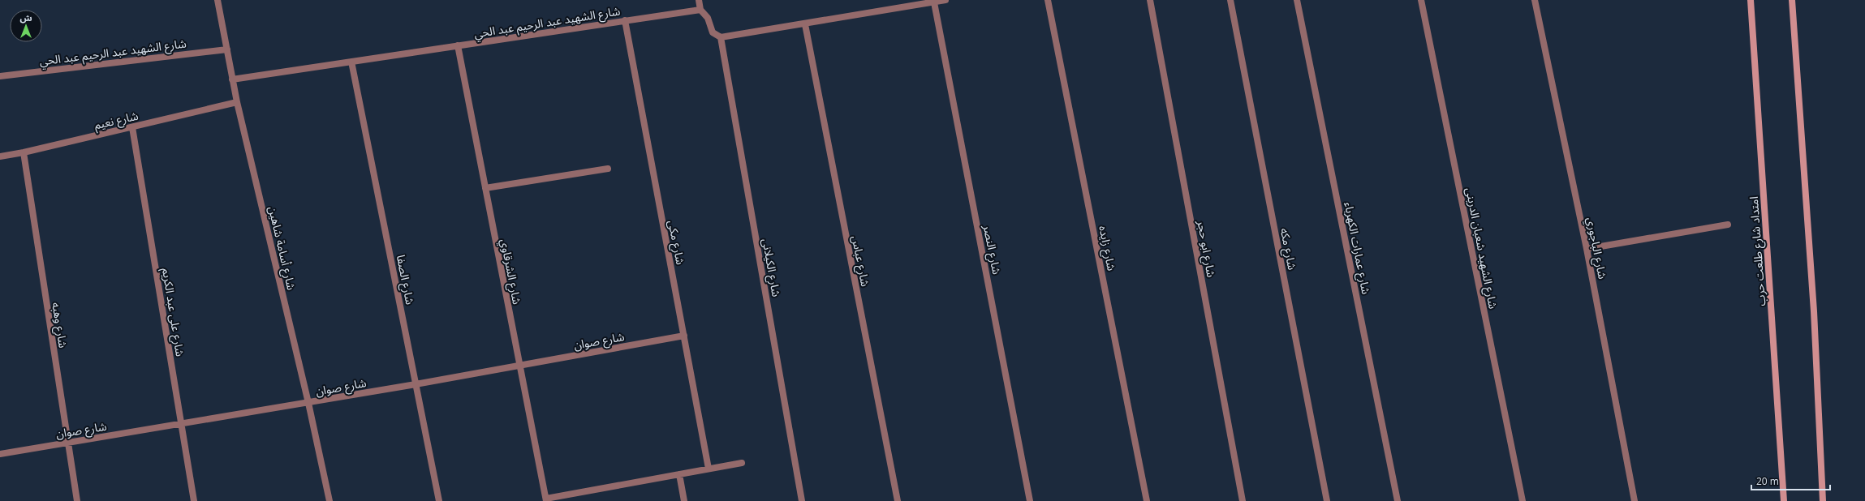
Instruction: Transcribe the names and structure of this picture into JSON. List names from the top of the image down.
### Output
{
  "streets": {
    "main road": ["امتداد شارع طلعت حرب"],
    "street": [
      "شارع الشهيد عبد الرحيم عبد الحي",
      "شارع نعيم",
      "شارع مكى",
      "شارع أسامة شاهين",
      "شارع زايده",
      "شارع عمارات الكهرباء",
      "شارع الشهيد شعبان الدرينى",
      "شارع الباجوري",
      "شارع ابو حجر",
      "شارع مكه",
      "شارع النصر",
      "شارع عباس",
      "شارع الكيلانى",
      "شارع الشرقاوي",
      "شارع الصفا",
      "شارع على عبد الكريم",
      "شارع وهبه",
      "شارع صوان"
    ]
  },
  "crossings": [
    ["شارع الشهيد عبد الرحيم عبد الحي", "شارع مكى"],
    ["شارع الشهيد عبد الرحيم عبد الحي", "شارع أسامة شاهين"],
    ["شارع الشهيد عبد الرحيم عبد الحي", "شارع الشرقاوي"],
    ["شارع الشهيد عبد الرحيم عبد الحي", "شارع الصفا"],
    ["شارع نعيم", "شارع أسامة شاهين"],
    ["شارع نعيم", "شارع على عبد الكريم"],
    ["شارع نعيم", "شارع وهبه"],
    ["شارع مكى", "شارع صوان"],
    ["شارع أسامة شاهين", "شارع صوان"],
    ["شارع الشرقاوي", "شارع صوان"],
    ["شارع الصفا", "شارع صوان"],
    ["شارع على عبد الكريم", "شارع صوان"],
    ["شارع وهبه", "شارع صوان"]
  ],
  "scale_bar": "20 m",
  "north": "top"
}
